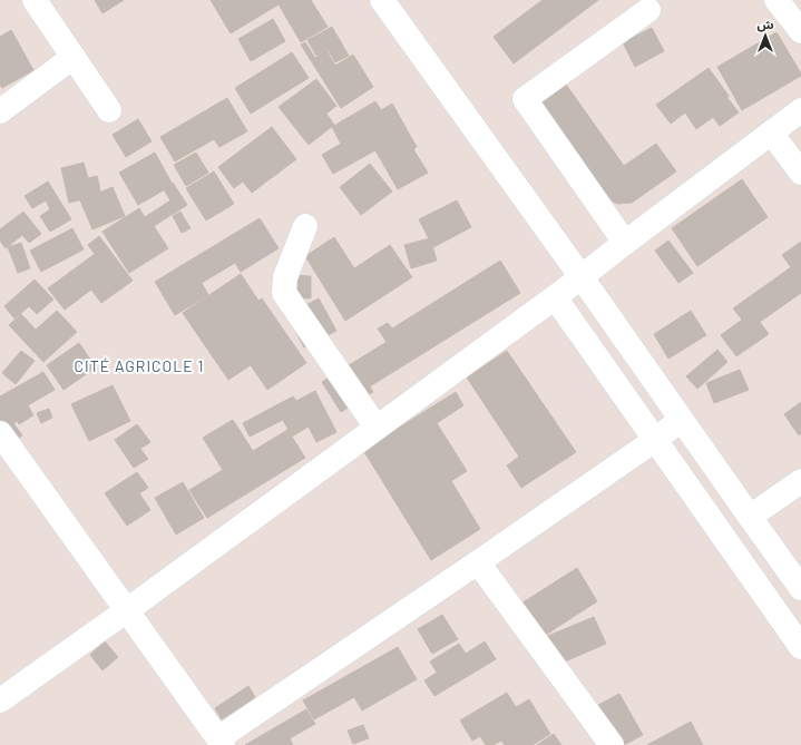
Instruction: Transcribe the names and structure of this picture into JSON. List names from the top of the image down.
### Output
{
  "districts": ["CITÉ AGRICOLE 1"],
  "north": "top"
}
